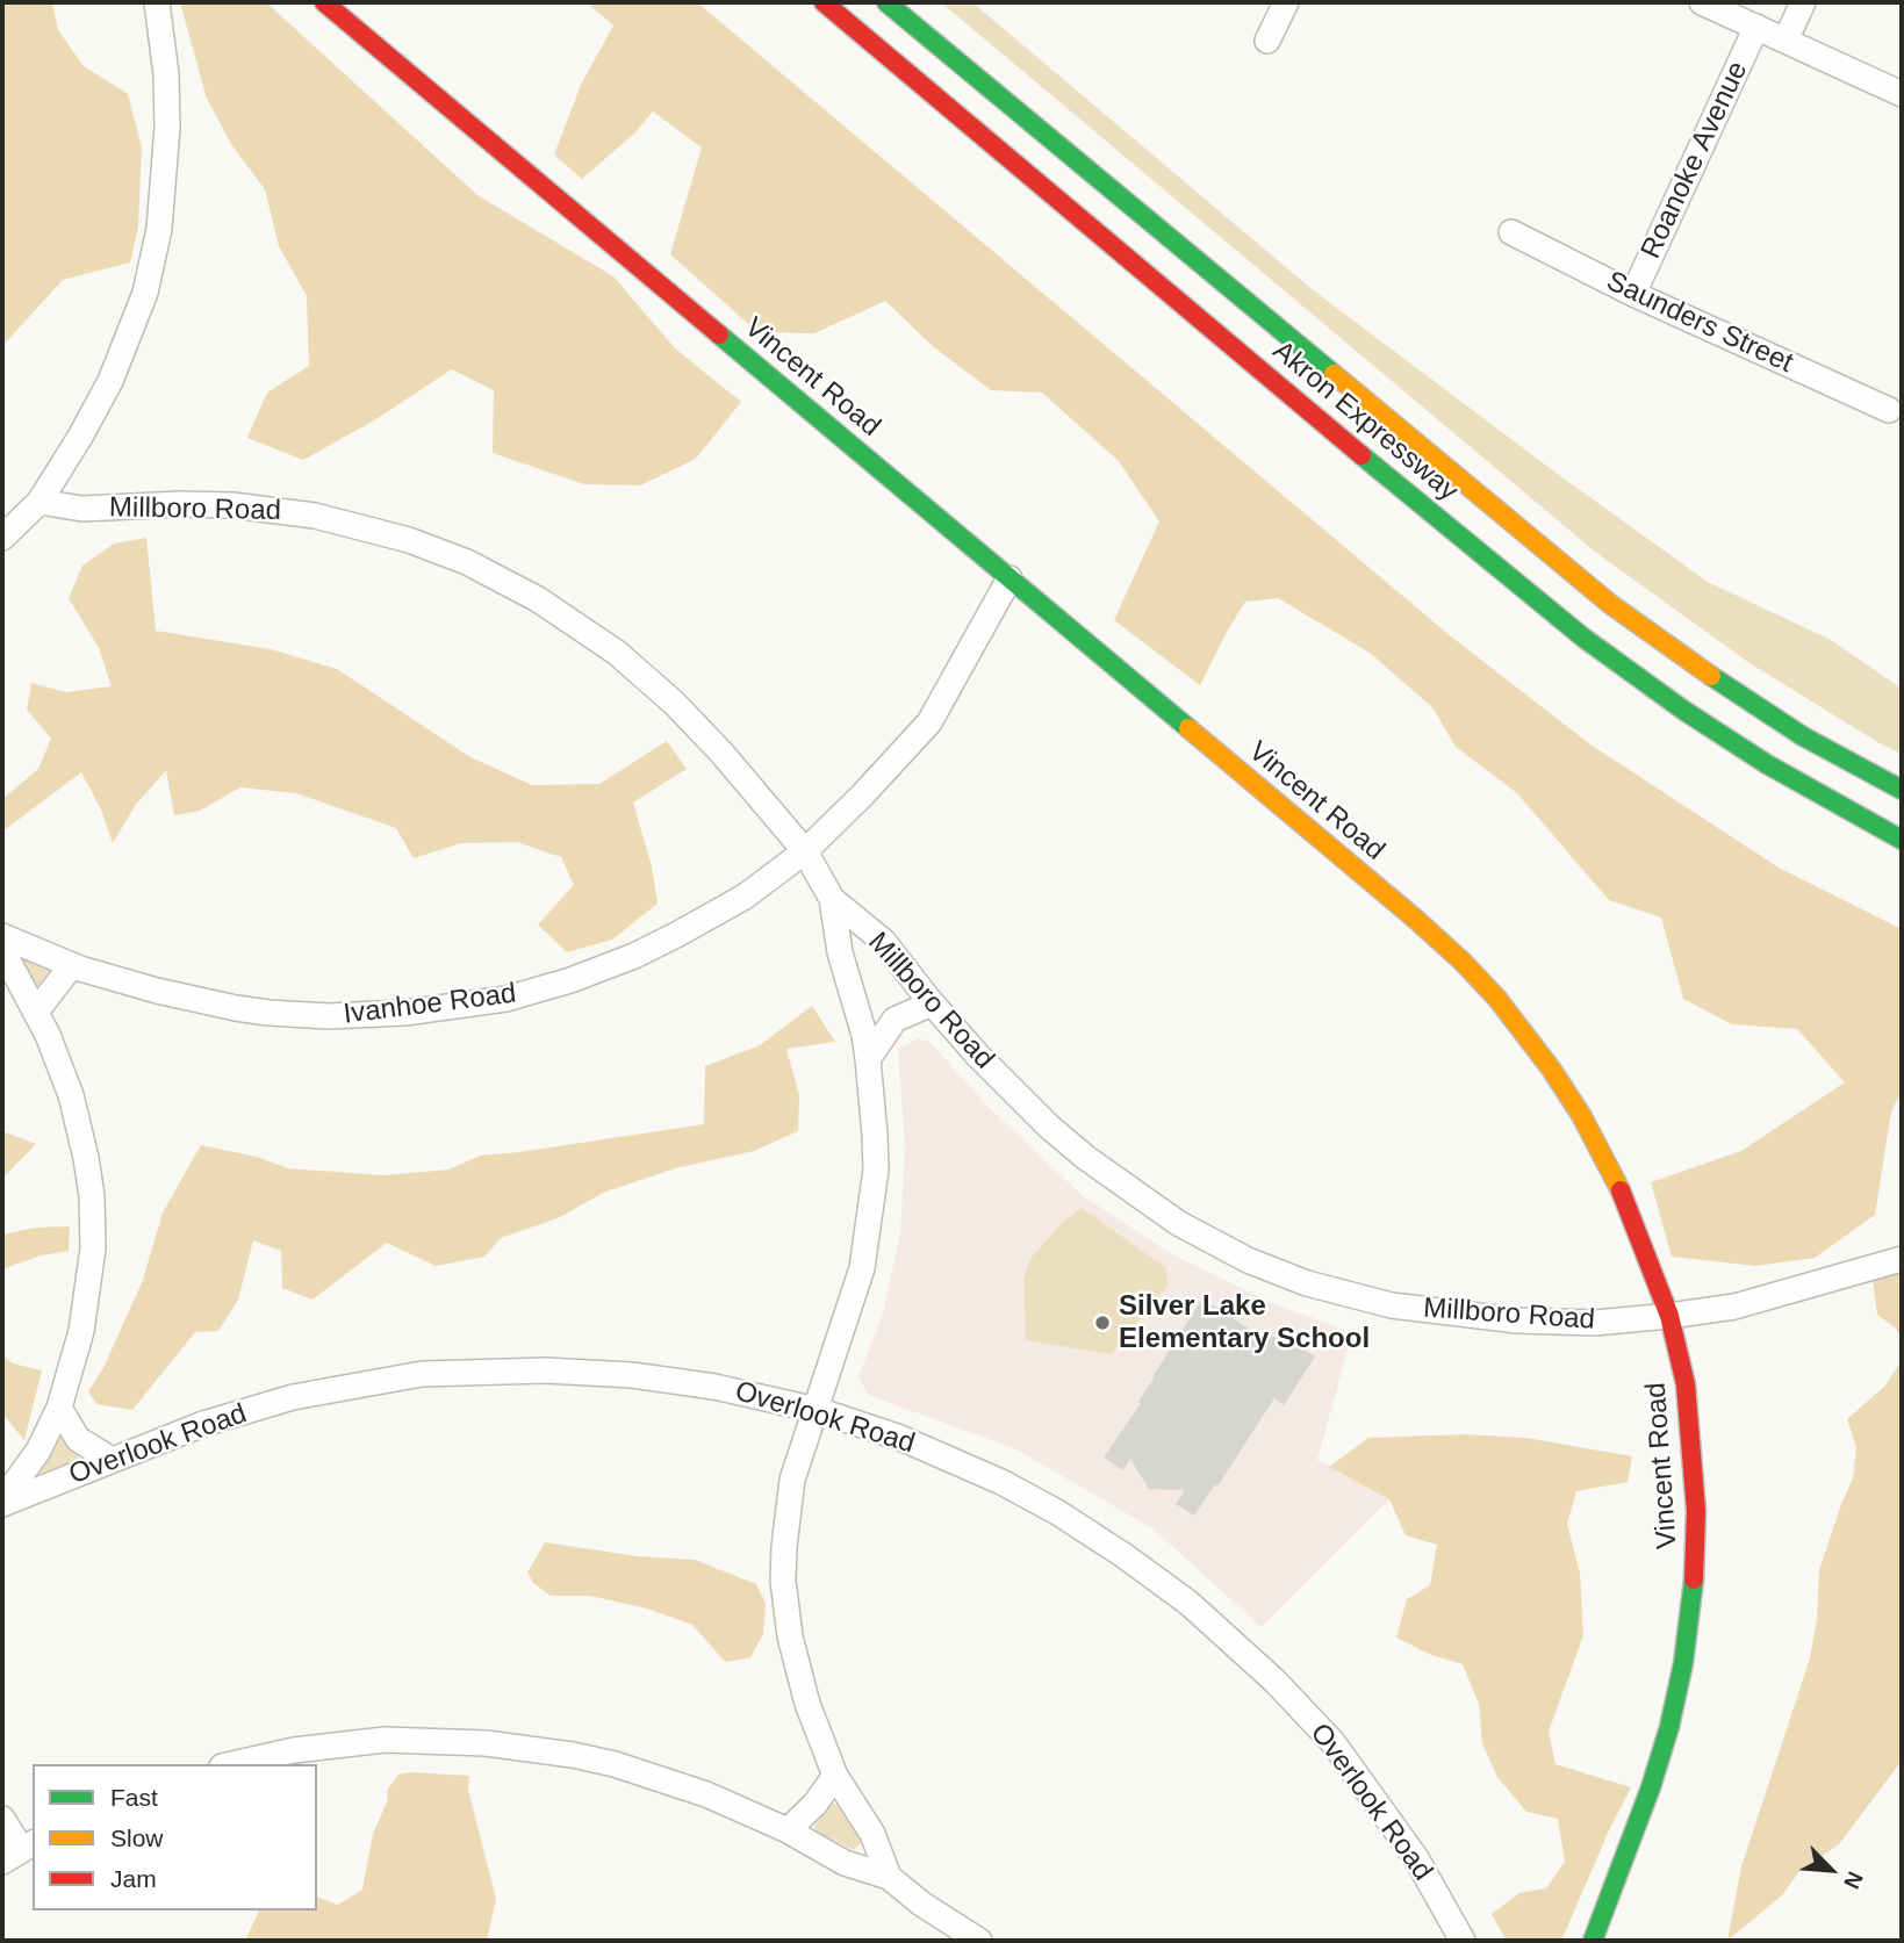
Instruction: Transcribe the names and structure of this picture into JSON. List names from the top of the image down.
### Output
{
  "streets": {
    "main road": ["Vincent Road", "Akron Expressway"],
    "street": [
      "Roanoke Avenue",
      "Saunders Street",
      "Millboro Road",
      "Ivanhoe Road",
      "Overlook Road"
    ]
  },
  "crossings": [
    ["Roanoke Avenue", "Saunders Street"],
    ["Vincent Road", "Millboro Road"],
    ["Vincent Road", "Ivanhoe Road"],
    ["Millboro Road", "Ivanhoe Road"]
  ],
  "places": ["Silver Lake Elementary School"],
  "legend": ["Fast", "Slow", "Jam"],
  "north": "bottom right"
}
